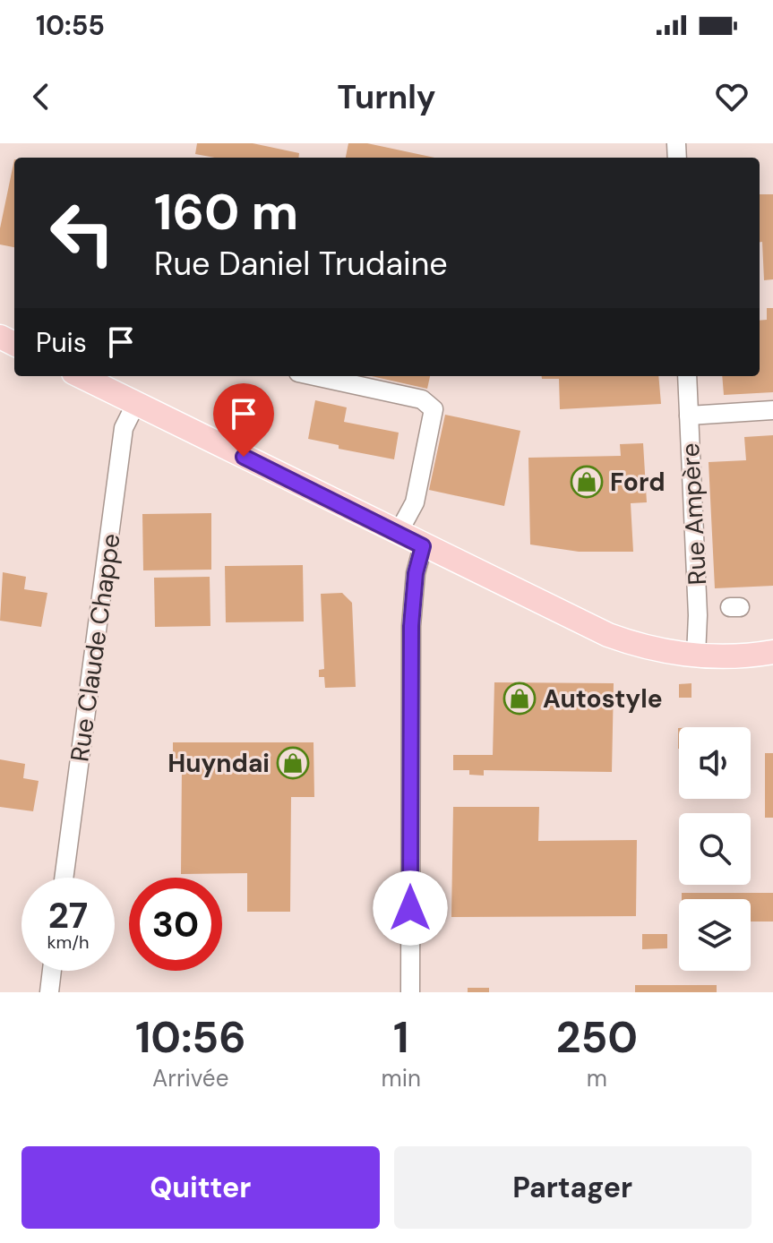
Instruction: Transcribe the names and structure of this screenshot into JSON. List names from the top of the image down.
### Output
{
  "streets": {
    "street": ["Rue Ampère", "Rue Claude Chappe"]
  },
  "places": {
    "shop": ["Ford", "Autostyle", "Huyndai"]
  },
  "page": {
    "status": "10:55",
    "header": "Turnly",
    "turn": ["160 m", "Rue Daniel Trudaine"],
    "then": "Puis",
    "speed": "27 km/h",
    "limit": "30",
    "eta": [
      "10:56",
      "Arrivée",
      "1",
      "min",
      "250",
      "m"
    ],
    "buttons": ["Quitter", "Partager"]
  }
}
